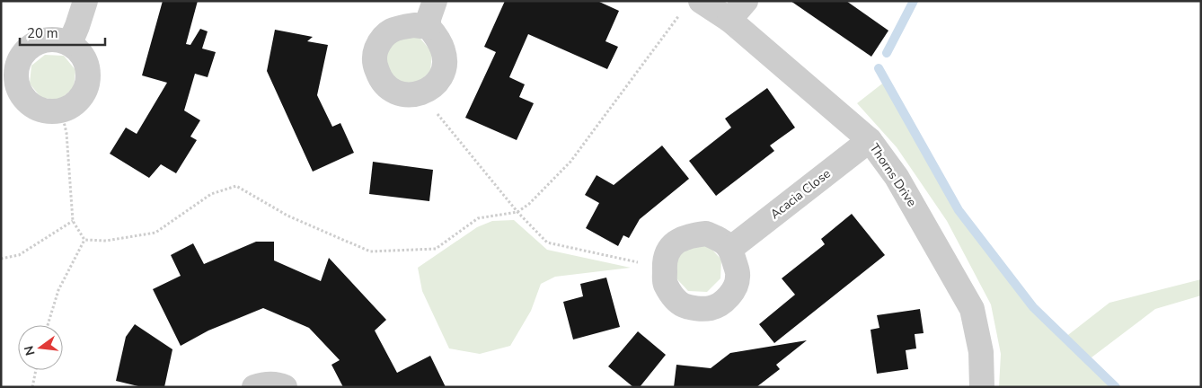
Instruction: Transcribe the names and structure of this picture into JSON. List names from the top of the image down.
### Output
{
  "streets": {
    "street": ["Thorns Drive", "Acacia Close"]
  },
  "crossings": [
    ["Thorns Drive", "Acacia Close"]
  ],
  "scale_bar": "20 m",
  "north": "left"
}
